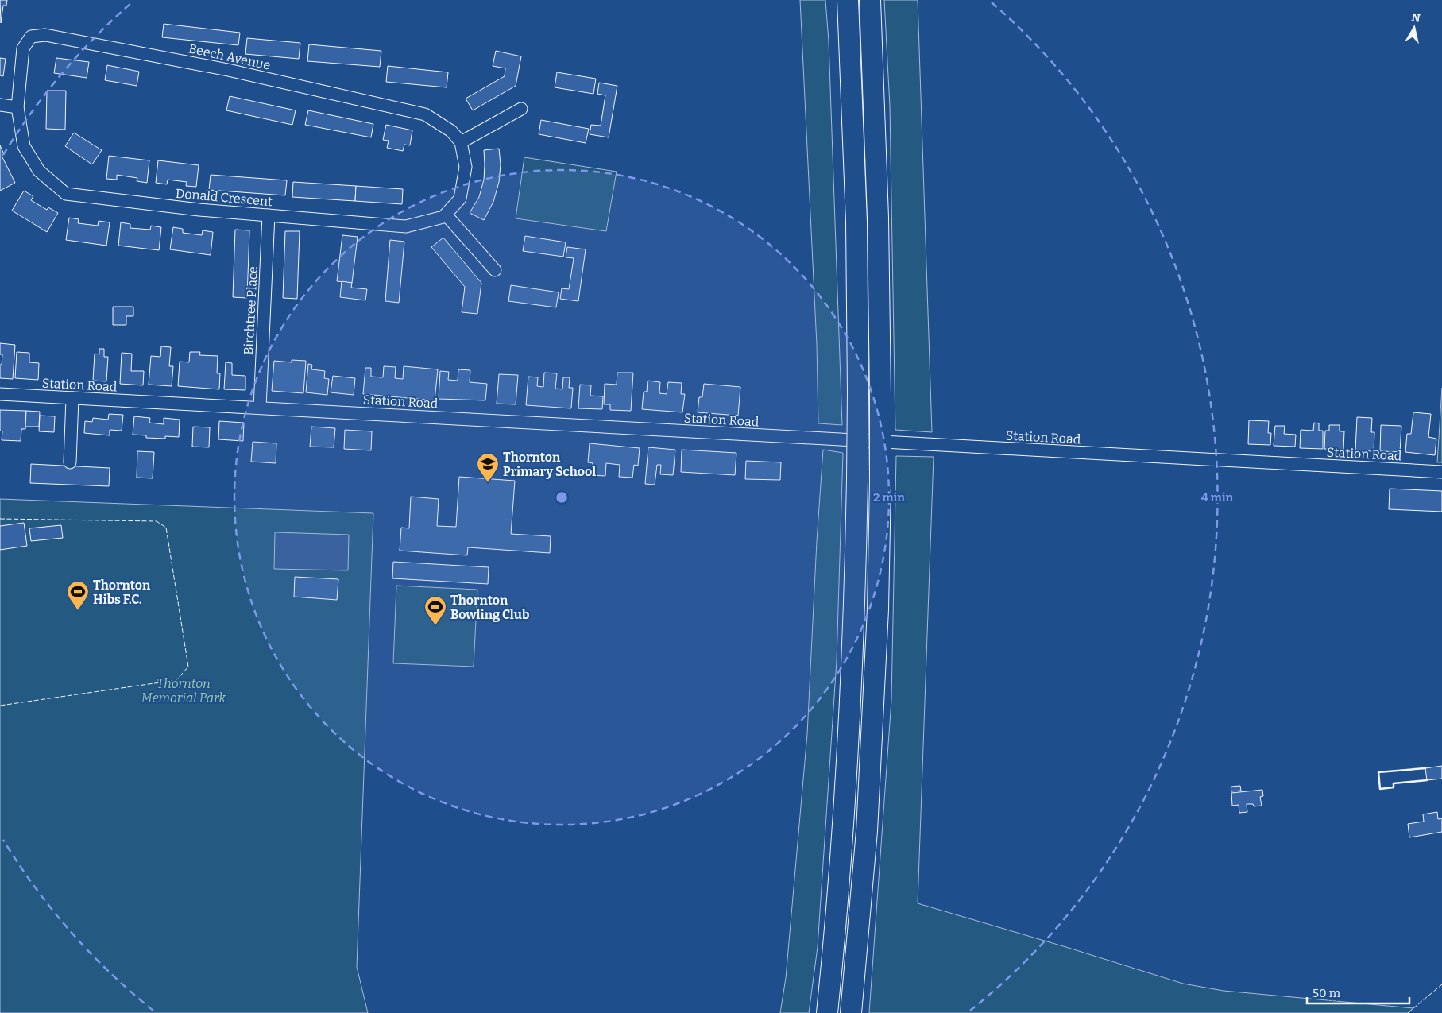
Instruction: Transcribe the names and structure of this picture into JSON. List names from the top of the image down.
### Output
{
  "streets": {
    "street": [
      "Beech Avenue",
      "Donald Crescent",
      "Birchtree Place",
      "Station Road"
    ]
  },
  "crossings": [
    ["Beech Avenue", "Donald Crescent"],
    ["Donald Crescent", "Birchtree Place"],
    ["Birchtree Place", "Station Road"]
  ],
  "parks": ["Thornton Memorial Park"],
  "places": {
    "school or university": ["Thornton Primary School"],
    "sports": ["Thornton Hibs F.C.", "Thornton Bowling Club"]
  },
  "scale_bar": "50 m",
  "north": "top",
  "rings": ["2 min", "4 min"]
}
